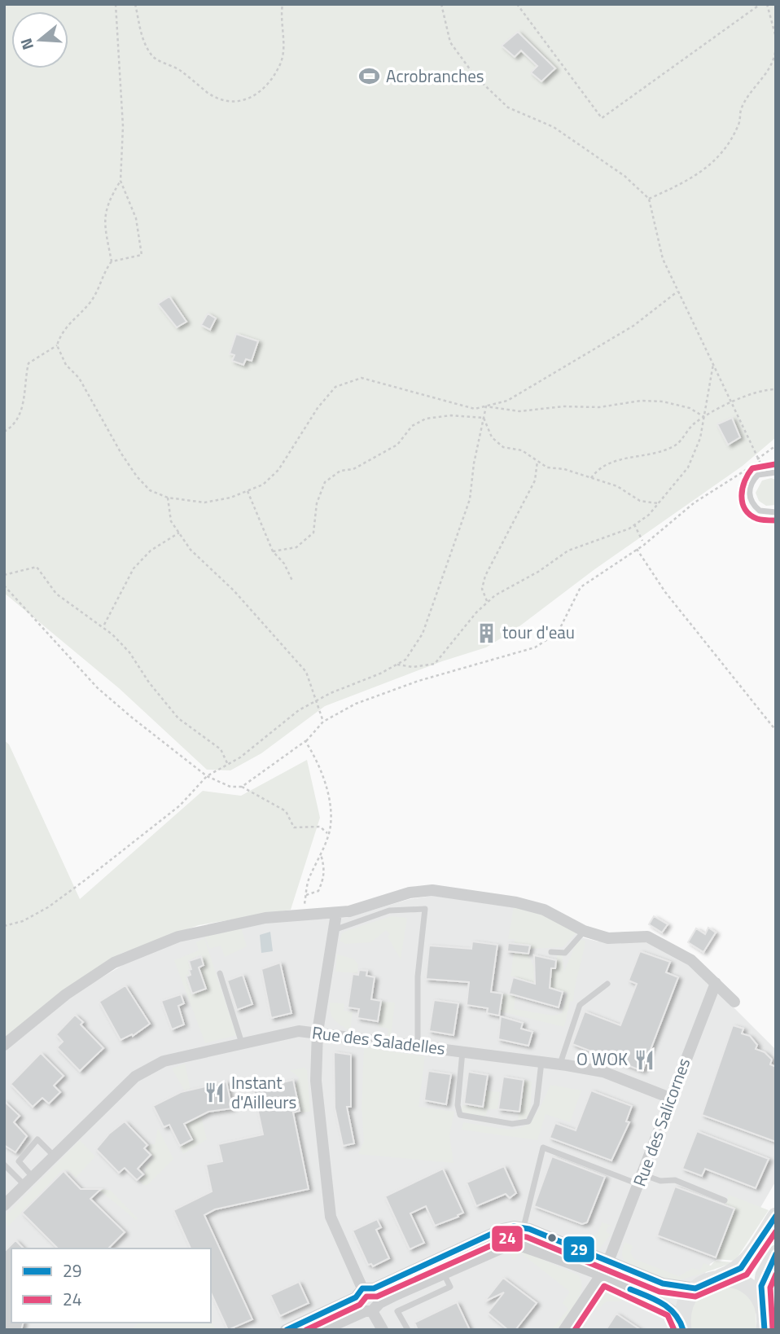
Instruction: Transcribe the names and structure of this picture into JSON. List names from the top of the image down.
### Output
{
  "streets": {
    "street": ["Rue des Saladelles", "Rue des Salicornes"]
  },
  "crossings": [
    ["Rue des Saladelles", "Rue des Salicornes"]
  ],
  "places": {
    "sports": ["Acrobranches"],
    "building": ["tour d'eau"],
    "restaurant": ["O WOK", "Instant d'Ailleurs"]
  },
  "lines": ["transit line 24", "transit line 29"],
  "legend": ["29", "24"],
  "north": "left"
}
